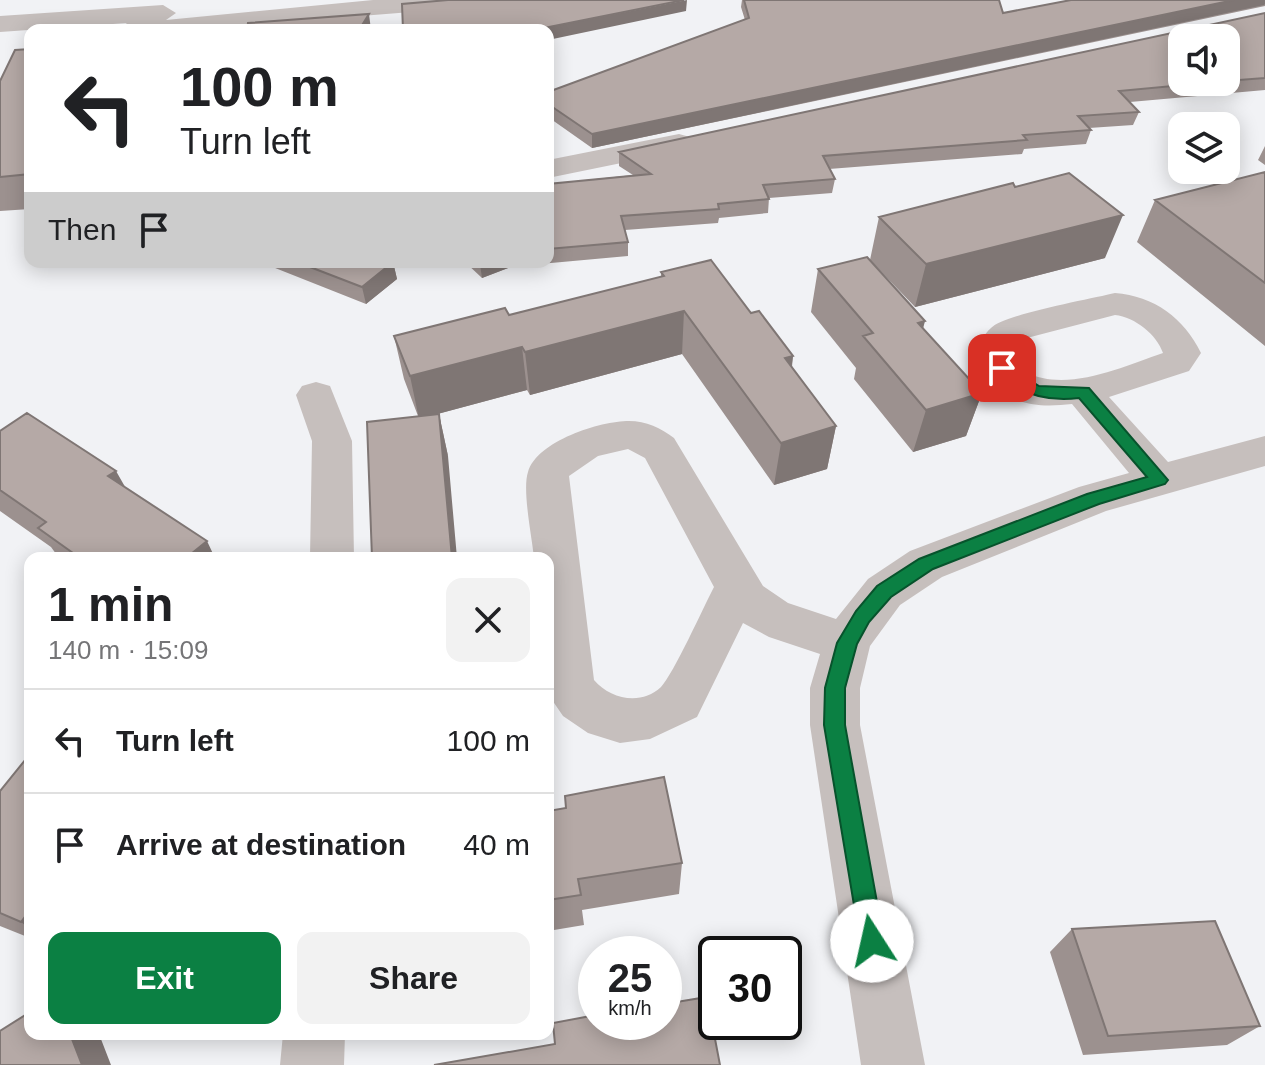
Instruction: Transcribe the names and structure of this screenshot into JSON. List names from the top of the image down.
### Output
{
  "page": {
    "turn": ["100 m", "Turn left"],
    "then": "Then",
    "heading": ["1 min", "140 m · 15:09"],
    "list": [
      {
        "name": "Turn left",
        "value": "100 m"
      },
      {
        "name": "Arrive at destination",
        "value": "40 m"
      }
    ],
    "buttons": ["Exit", "Share"],
    "speed": "25 km/h",
    "limit": "30"
  }
}
